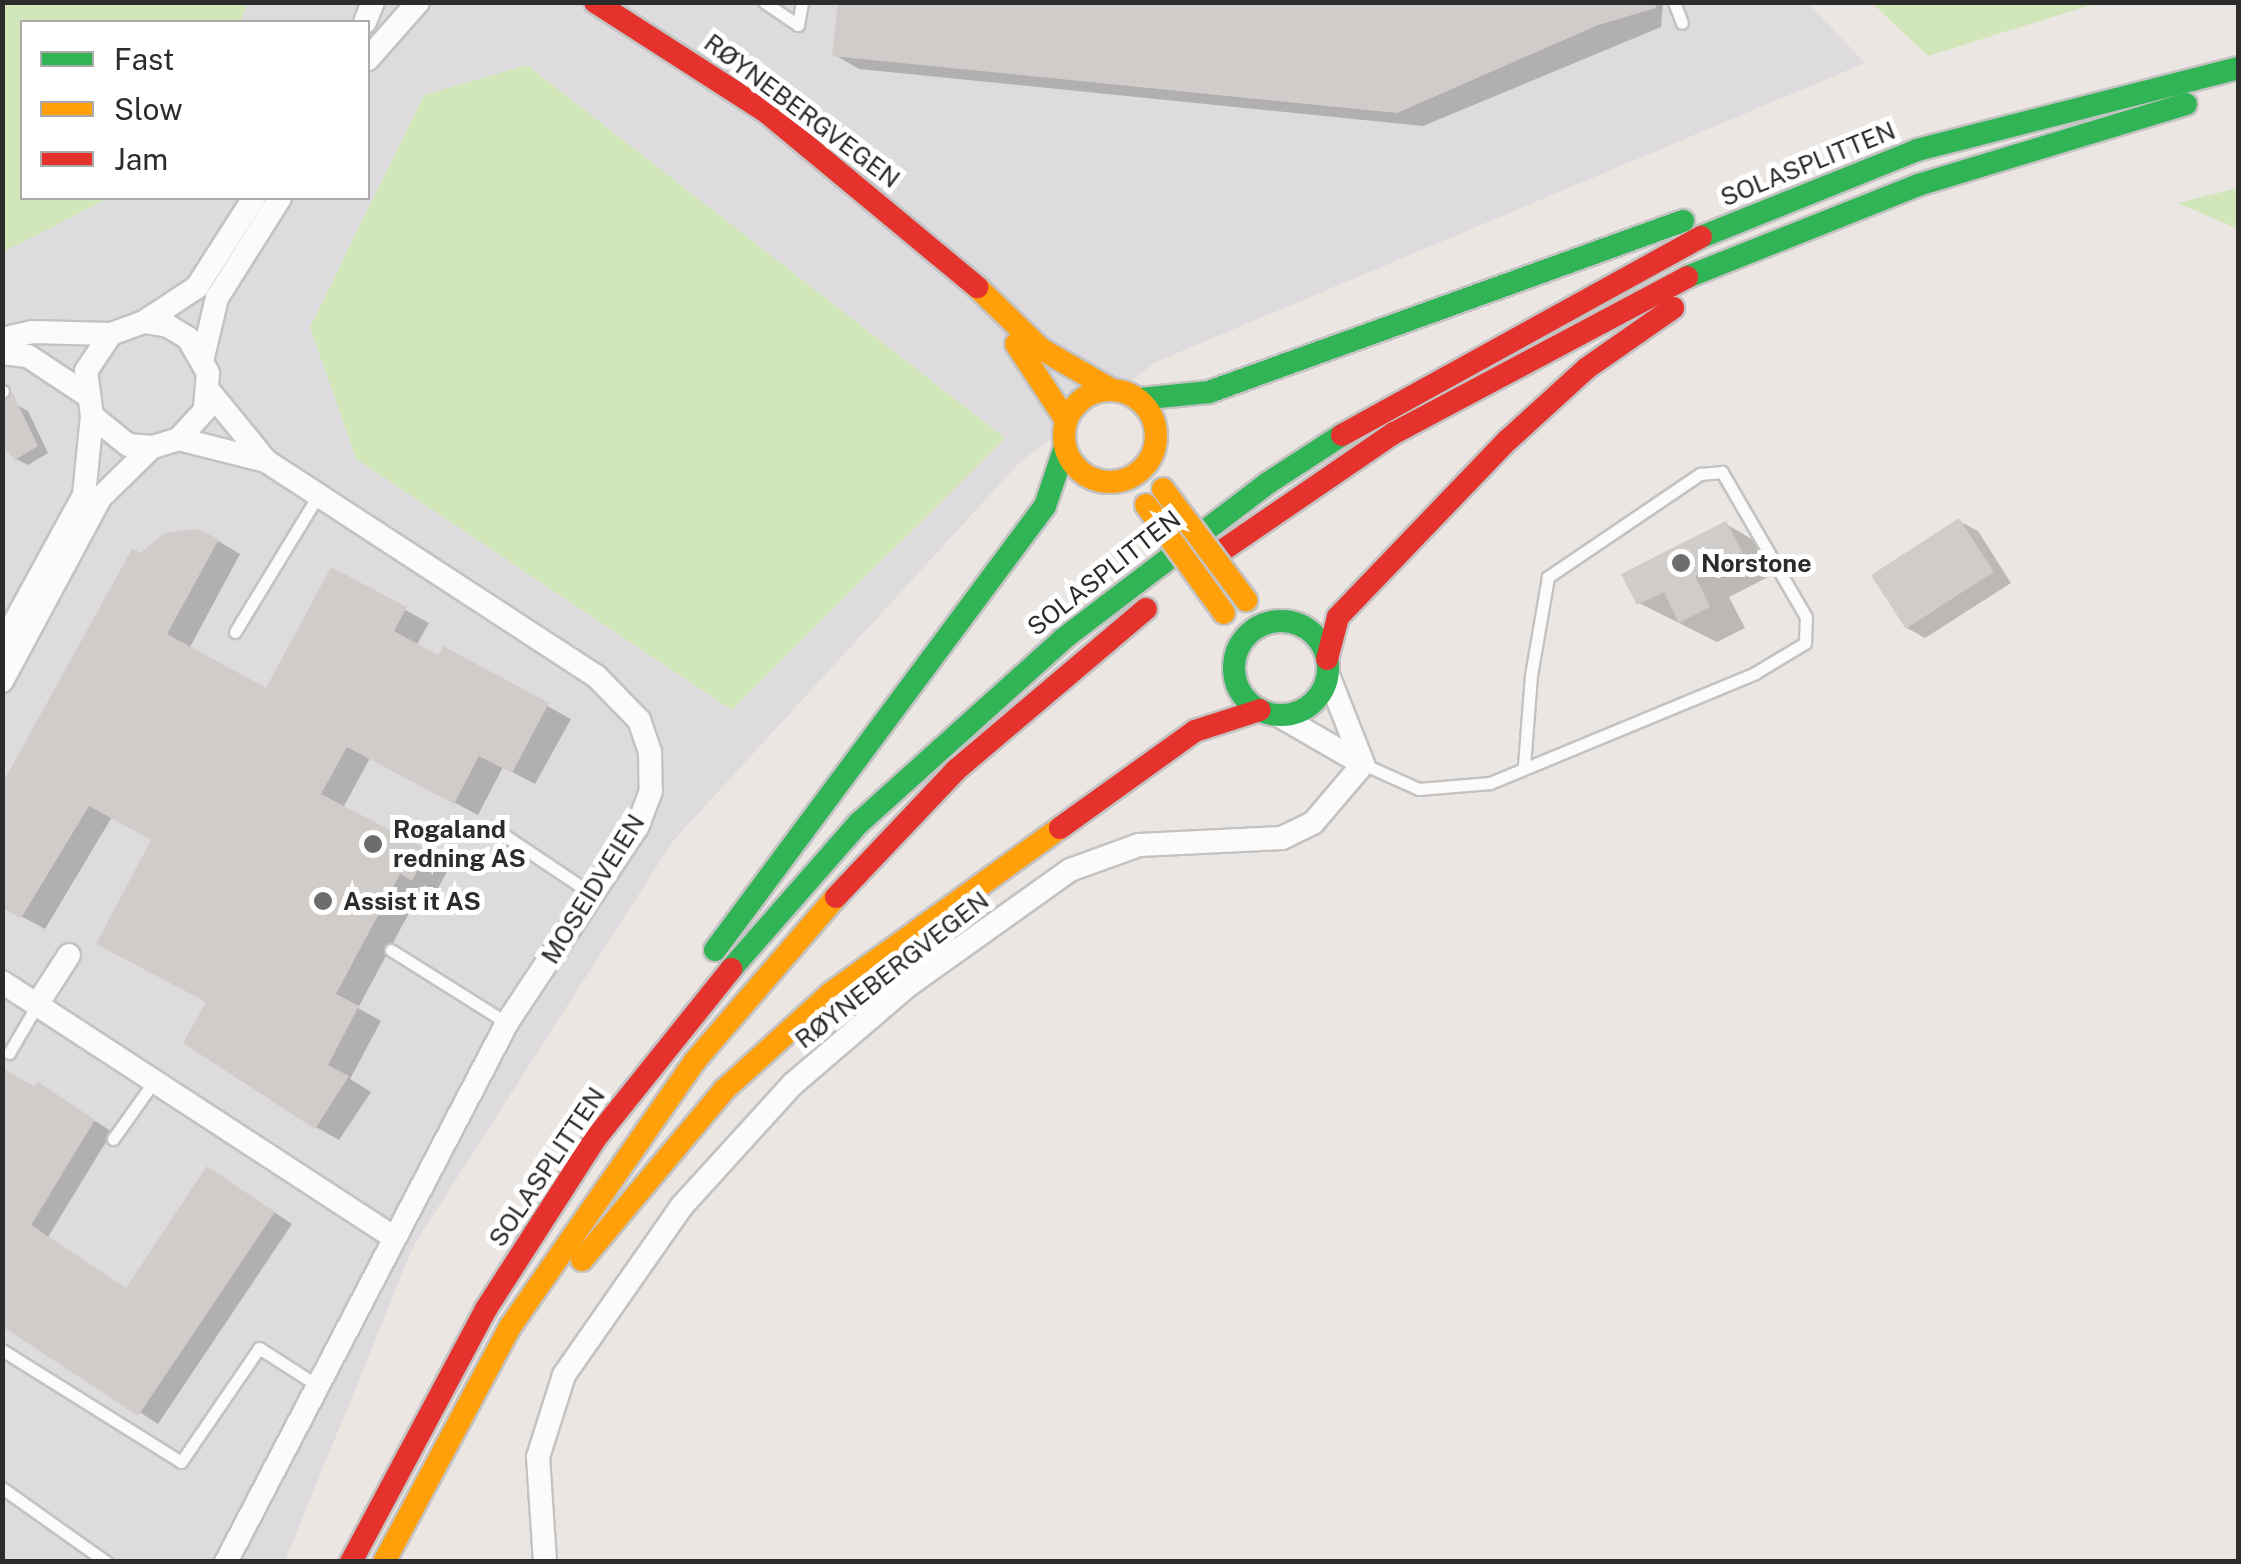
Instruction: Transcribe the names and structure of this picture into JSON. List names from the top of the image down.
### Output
{
  "streets": {
    "main road": ["RØYNEBERGVEGEN", "SOLASPLITTEN"],
    "street": ["MOSEIDVEIEN"]
  },
  "places": ["Norstone", "Rogaland redning AS", "Assist it AS"],
  "legend": ["Fast", "Slow", "Jam"]
}
